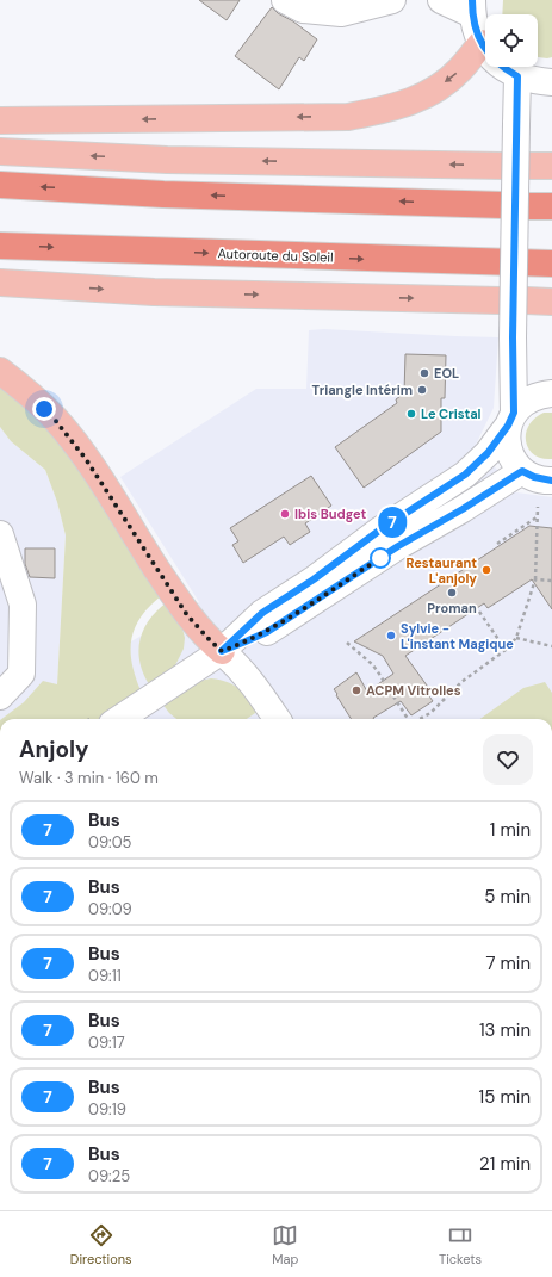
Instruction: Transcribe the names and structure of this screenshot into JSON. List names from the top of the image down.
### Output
{
  "streets": {
    "highway": ["Autoroute du Soleil"]
  },
  "places": [
    "EOL",
    "Triangle Intérim",
    "Le Cristal",
    "Ibis Budget",
    "Restaurant L'anjoly",
    "Proman",
    "Sylvie - L'instant Magique",
    "ACPM Vitrolles"
  ],
  "lines": ["bus line 7"],
  "page": {
    "on_map": "7",
    "heading": ["Anjoly", "Walk · 3 min · 160 m"],
    "list": [
      {
        "mark": "7",
        "name": "Bus",
        "note": "09:05",
        "value": "1 min"
      },
      {
        "mark": "7",
        "name": "Bus",
        "note": "09:09",
        "value": "5 min"
      },
      {
        "mark": "7",
        "name": "Bus",
        "note": "09:11",
        "value": "7 min"
      },
      {
        "mark": "7",
        "name": "Bus",
        "note": "09:17",
        "value": "13 min"
      },
      {
        "mark": "7",
        "name": "Bus",
        "note": "09:19",
        "value": "15 min"
      },
      {
        "mark": "7",
        "name": "Bus",
        "note": "09:25",
        "value": "21 min"
      }
    ],
    "tabs": ["Directions", "Map", "Tickets"]
  }
}
